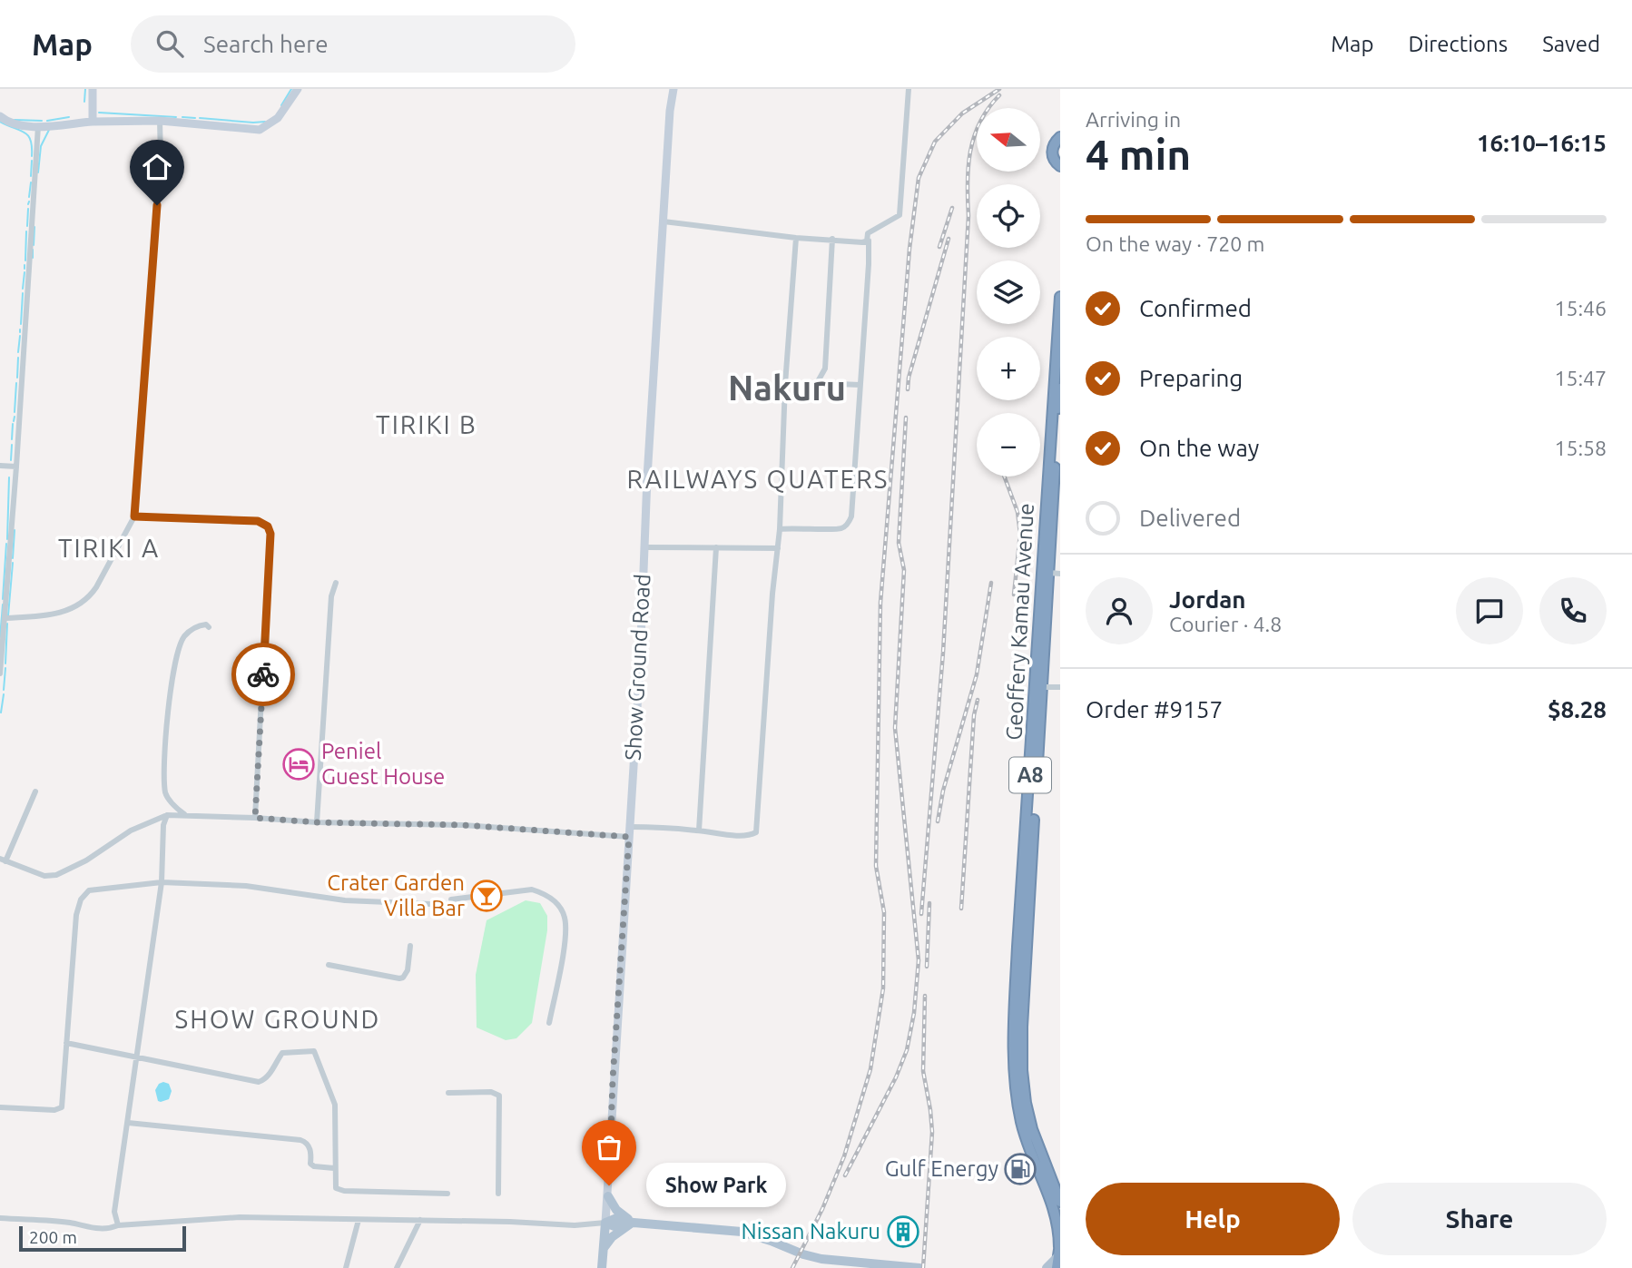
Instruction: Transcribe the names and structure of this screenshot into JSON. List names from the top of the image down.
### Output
{
  "streets": {
    "highway": ["Geoffery Kamau Avenue", "A8"],
    "main road": ["Show Ground Road"]
  },
  "crossings": [
    ["Geoffery Kamau Avenue", "A8"]
  ],
  "districts": [
    "Nakuru",
    "TIRIKI B",
    "RAILWAYS QUATERS",
    "TIRIKI A",
    "SHOW GROUND"
  ],
  "places": {
    "hotel": ["Peniel Guest House"],
    "bar": ["Crater Garden Villa Bar"],
    "fuel station": ["Gulf Energy"],
    "other": ["Show Park"],
    "building": ["Nissan Nakuru"]
  },
  "scale_bar": "200 m",
  "north": "left",
  "page": {
    "header": "Map",
    "search": "Search here",
    "nav": ["Map", "Directions", "Saved"],
    "heading": ["4 min", "Arriving in", "16:10–16:15"],
    "panel": [
      "Jordan",
      "Courier · 4.8",
      "Order #9157",
      "$8.28"
    ],
    "map_buttons": ["+", "−"],
    "bar": "On the way · 720 m",
    "list": [
      ["Confirmed", "15:46"],
      ["Preparing", "15:47"],
      ["On the way", "15:58"],
      "Delivered"
    ],
    "bubble": "Show Park",
    "buttons": ["Help", "Share"],
    "scale": "200 m"
  }
}
